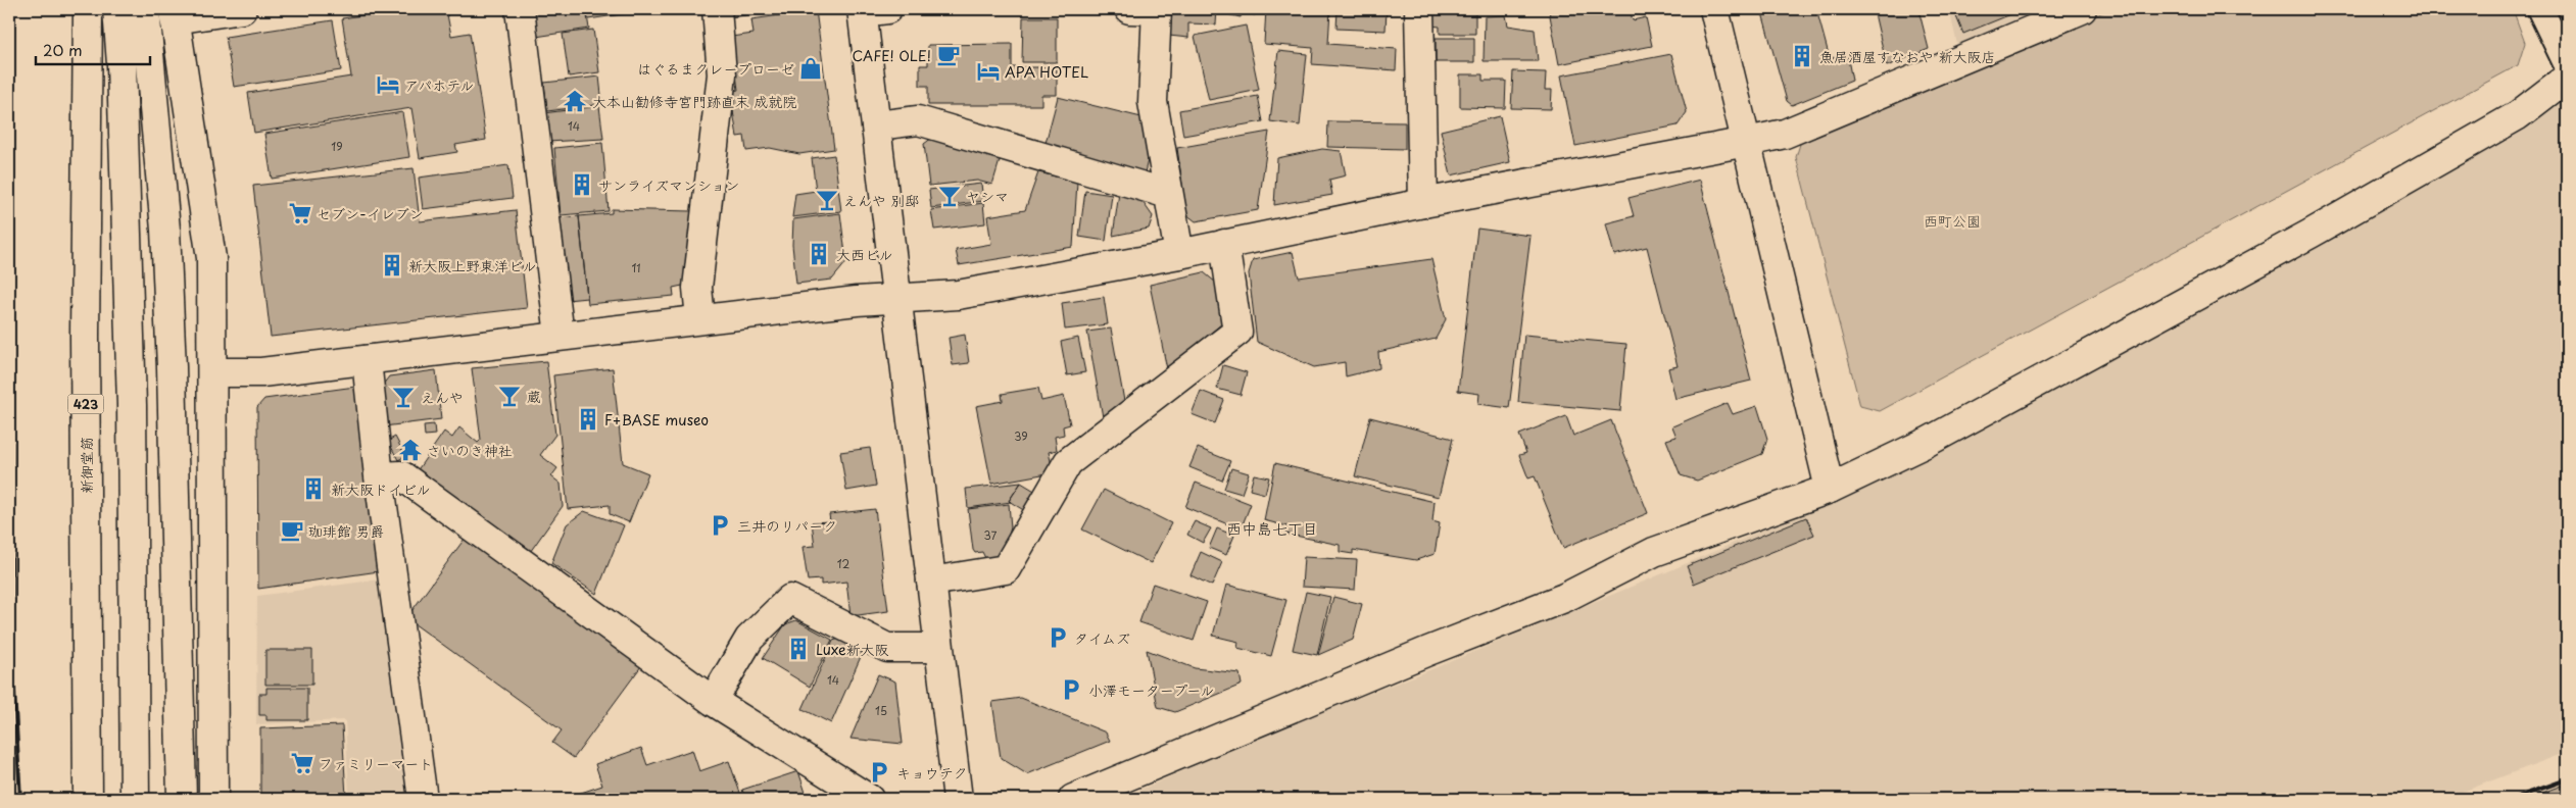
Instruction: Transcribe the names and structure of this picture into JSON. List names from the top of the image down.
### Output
{
  "streets": {
    "main road": ["423", "新御堂筋"]
  },
  "districts": ["西中島七丁目"],
  "parks": ["西町公園"],
  "places": {
    "cafe": ["CAFE! OLE!", "珈琲館 男爵"],
    "building": [
      "魚居酒屋すなおや 新大阪店",
      "サンライズマンション",
      "大西ビル",
      "新大阪上野東洋ビル",
      "F+BASE museo",
      "新大阪ドイビル",
      "Luxe新大阪"
    ],
    "shop": ["はぐるまクレープローゼ"],
    "hotel": ["APA HOTEL", "アパホテル"],
    "temple": ["大本山勧修寺宮門跡直末 成就院", "さいのき神社"],
    "bar": [
      "ヤシマ",
      "えんや 別邸",
      "蔵",
      "えんや"
    ],
    "supermarket": ["セブン-イレブン", "ファミリーマート"],
    "parking": [
      "三井のリパーク",
      "タイムズ",
      "小澤モータープール",
      "キョウテク"
    ]
  },
  "house_numbers": [
    "14",
    "19",
    "11",
    "39",
    "37",
    "12",
    "14",
    "15"
  ],
  "scale_bar": "20 m"
}
